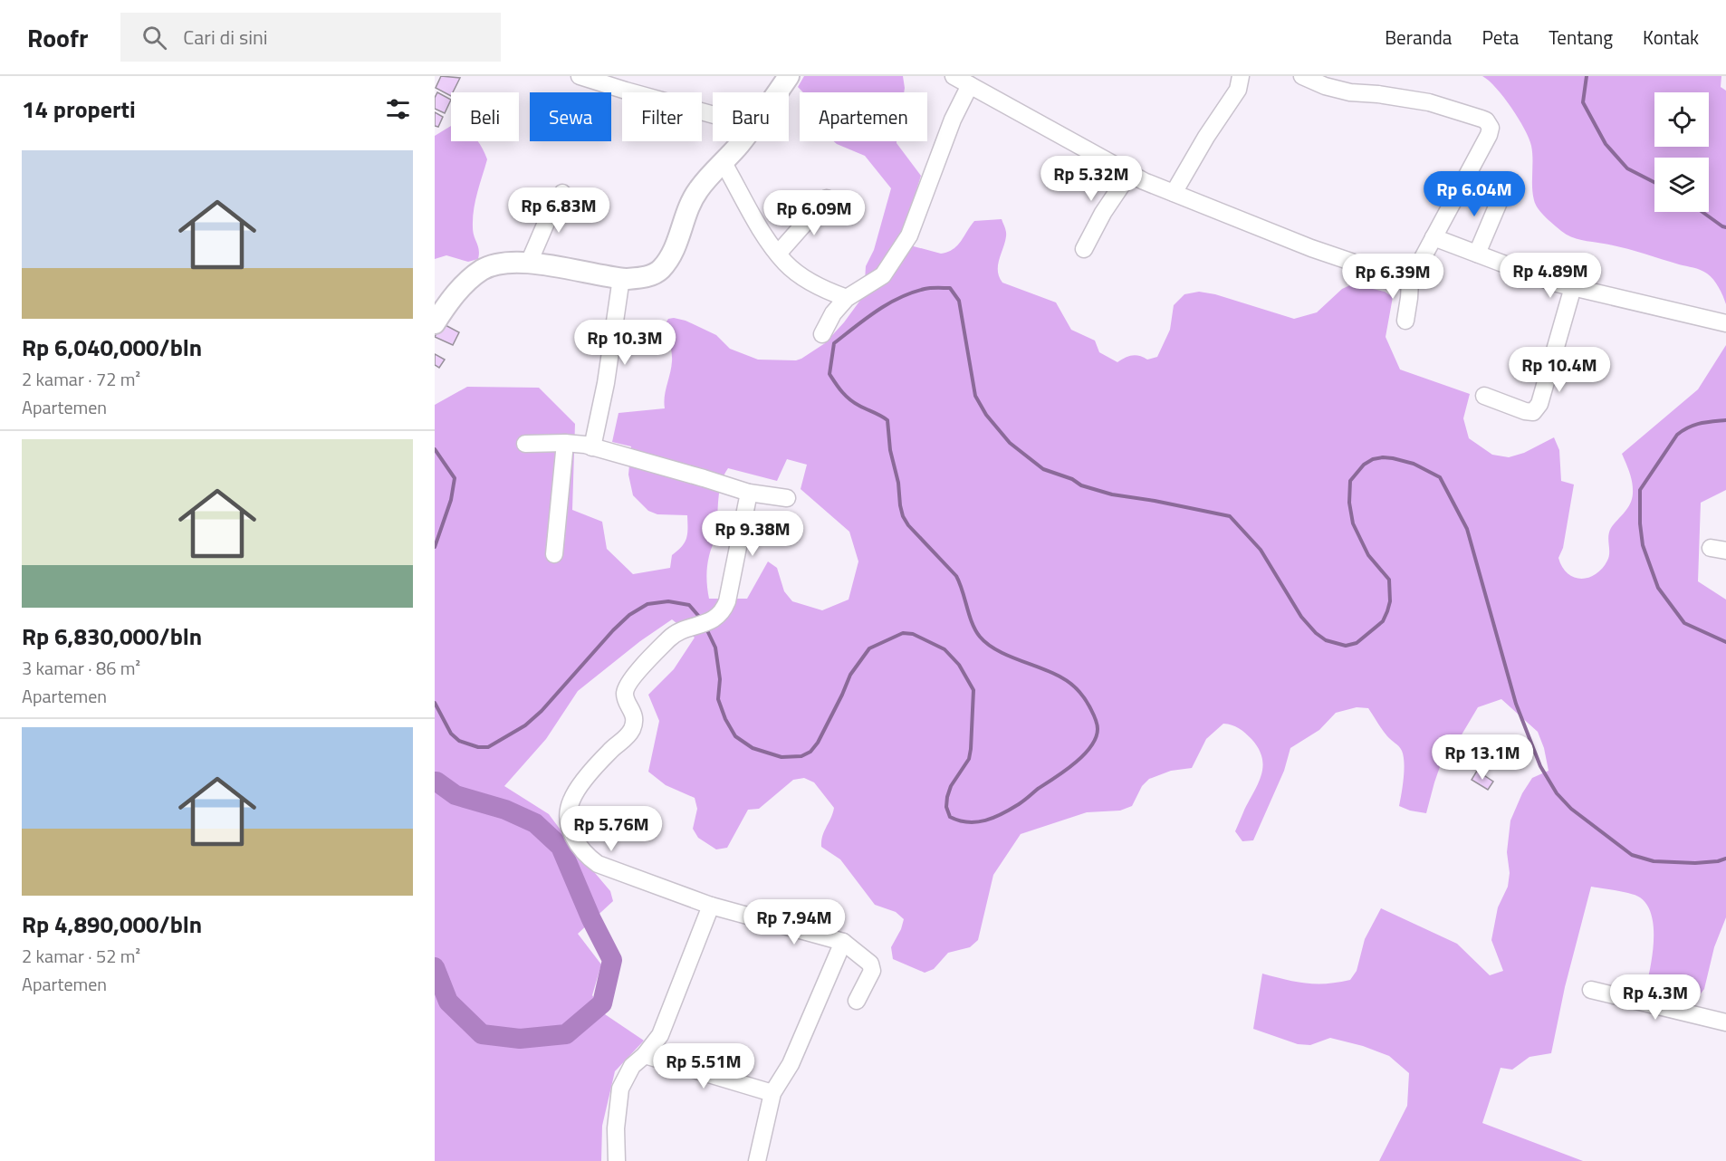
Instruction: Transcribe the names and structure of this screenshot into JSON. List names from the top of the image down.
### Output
{
  "page": {
    "header": "Roofr",
    "search": "Cari di sini",
    "nav": [
      "Beranda",
      "Peta",
      "Tentang",
      "Kontak"
    ],
    "heading": "14 properti",
    "chip": [
      "Beli",
      "Sewa",
      "Filter",
      "Baru",
      "Apartemen"
    ],
    "list": [
      {
        "name": "Rp 6,040,000/bln",
        "note": "2 kamar · 72 m² · Apartemen"
      },
      {
        "name": "Rp 6,830,000/bln",
        "note": "3 kamar · 86 m² · Apartemen"
      },
      {
        "name": "Rp 4,890,000/bln",
        "note": "2 kamar · 52 m² · Apartemen"
      }
    ],
    "price": [
      "Rp 5.32M",
      "Rp 6.04M",
      "Rp 6.83M",
      "Rp 6.09M",
      "Rp 4.89M",
      "Rp 6.39M",
      "Rp 10.3M",
      "Rp 10.4M",
      "Rp 9.38M",
      "Rp 13.1M",
      "Rp 5.76M",
      "Rp 7.94M",
      "Rp 4.3M",
      "Rp 5.51M"
    ]
  }
}
